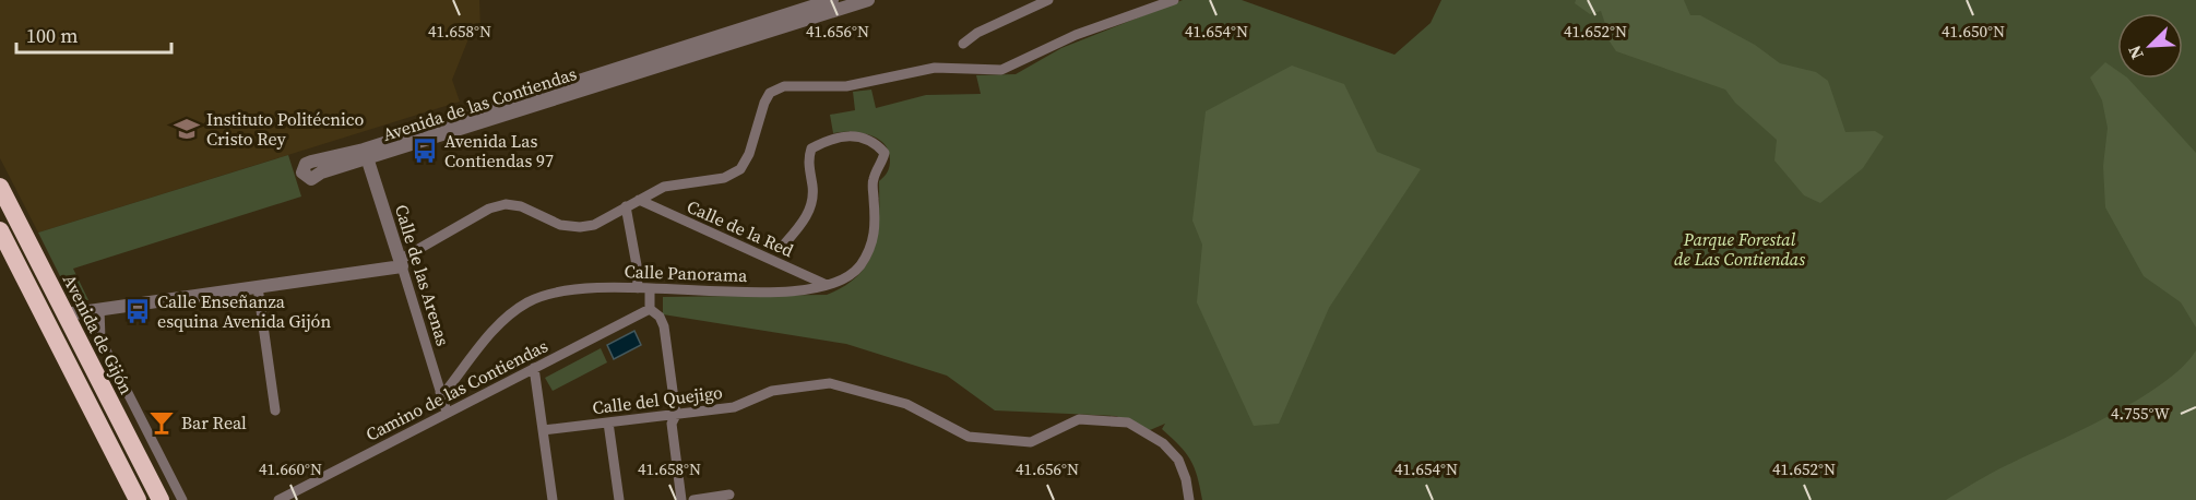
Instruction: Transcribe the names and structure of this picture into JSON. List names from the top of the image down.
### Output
{
  "streets": {
    "highway": ["Avenida de Gijón"],
    "street": [
      "Avenida de las Contiendas",
      "Calle de la Red",
      "Calle Panorama",
      "Calle de las Arenas",
      "Camino de las Contiendas",
      "Calle del Quejigo"
    ]
  },
  "crossings": [
    ["Avenida de las Contiendas", "Calle de las Arenas"],
    ["Calle de la Red", "Calle Panorama"],
    ["Calle Panorama", "Calle de las Arenas"],
    ["Calle de las Arenas", "Camino de las Contiendas"]
  ],
  "parks": ["Parque Forestal de Las Contiendas"],
  "places": {
    "school or university": ["Instituto Politécnico Cristo Rey"],
    "bus stop": ["Avenida Las Contiendas 97", "Calle Enseñanza esquina Avenida Gijón"],
    "bar": ["Bar Real"]
  },
  "scale_bar": "100 m",
  "north": "bottom left",
  "coordinates": [
    "41.658°N",
    "41.656°N",
    "41.652°N",
    "41.654°N",
    "41.650°N",
    "4.755°W",
    "41.660°N"
  ]
}
